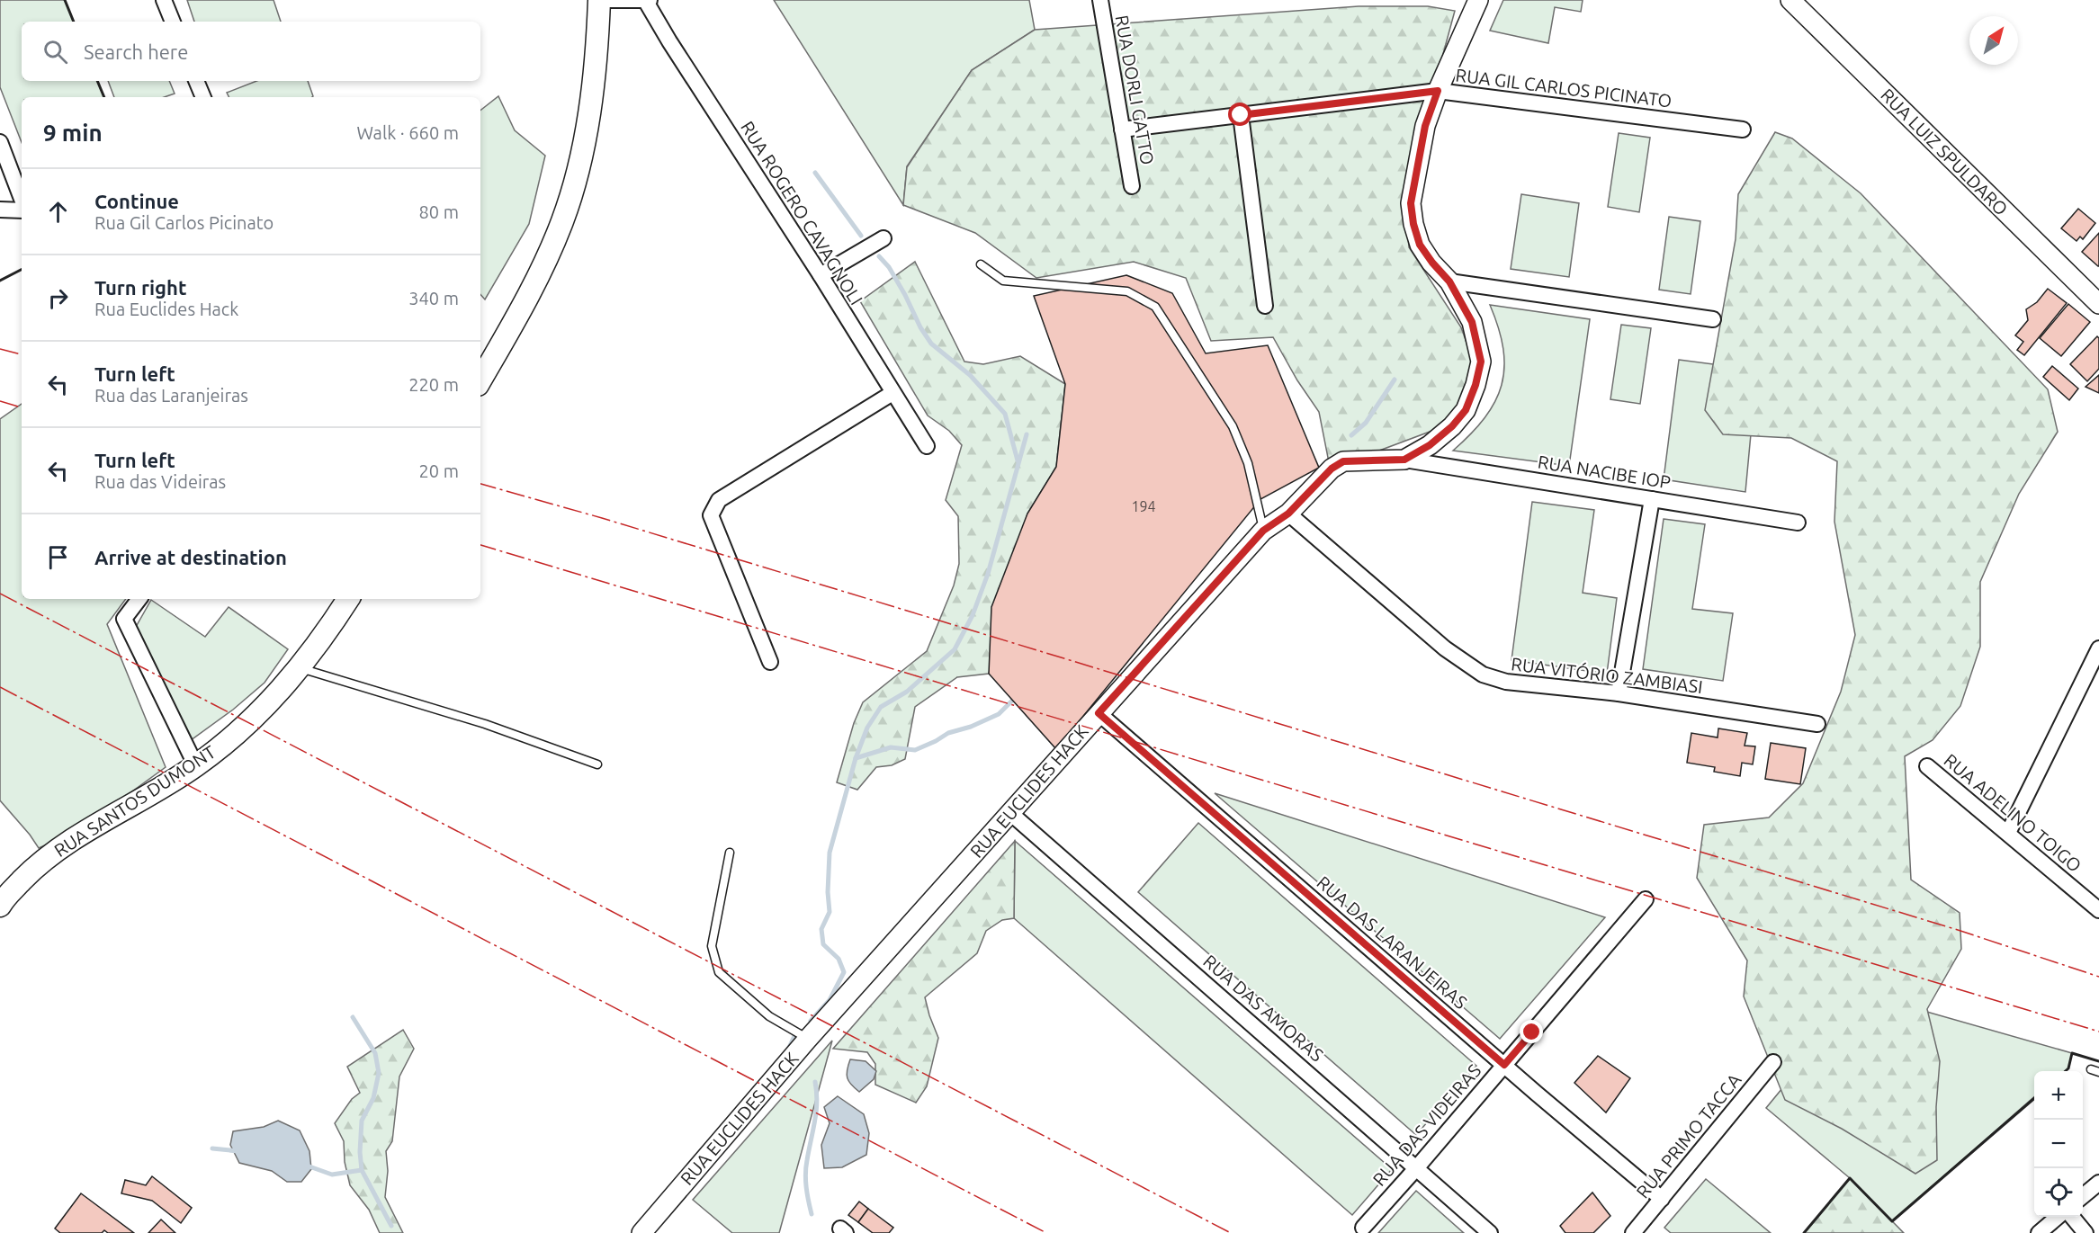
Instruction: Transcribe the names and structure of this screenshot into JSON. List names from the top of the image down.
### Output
{
  "streets": {
    "main road": ["RUA SANTOS DUMONT"],
    "street": [
      "RUA GIL CARLOS PICINATO",
      "RUA DORLI GATTO",
      "RUA LUIZ SPULDARO",
      "RUA ROGERO CAVAGNOLI",
      "RUA NACIBE IOP",
      "RUA VITÓRIO ZAMBIASI",
      "RUA EUCLIDES HACK",
      "RUA ADELINO TOIGO",
      "RUA DAS LARANJEIRAS",
      "RUA DAS AMORAS",
      "RUA DAS VIDEIRAS",
      "RUA PRIMO TACCA"
    ]
  },
  "crossings": [
    ["RUA GIL CARLOS PICINATO", "RUA DORLI GATTO"],
    ["RUA GIL CARLOS PICINATO", "RUA EUCLIDES HACK"],
    ["RUA NACIBE IOP", "RUA EUCLIDES HACK"],
    ["RUA VITÓRIO ZAMBIASI", "RUA EUCLIDES HACK"],
    ["RUA EUCLIDES HACK", "RUA DAS LARANJEIRAS"],
    ["RUA EUCLIDES HACK", "RUA DAS AMORAS"],
    ["RUA DAS LARANJEIRAS", "RUA DAS VIDEIRAS"],
    ["RUA DAS LARANJEIRAS", "RUA PRIMO TACCA"],
    ["RUA DAS AMORAS", "RUA DAS VIDEIRAS"]
  ],
  "house_numbers": ["194"],
  "north": "top right",
  "page": {
    "search": "Search here",
    "heading": ["9 min", "Walk · 660 m"],
    "list": [
      ["Continue", "Rua Gil Carlos Picinato", "80 m"],
      ["Turn right", "Rua Euclides Hack", "340 m"],
      ["Turn left", "Rua das Laranjeiras", "220 m"],
      ["Turn left", "Rua das Videiras", "20 m"],
      "Arrive at destination"
    ],
    "map_buttons": ["+", "−"]
  }
}
